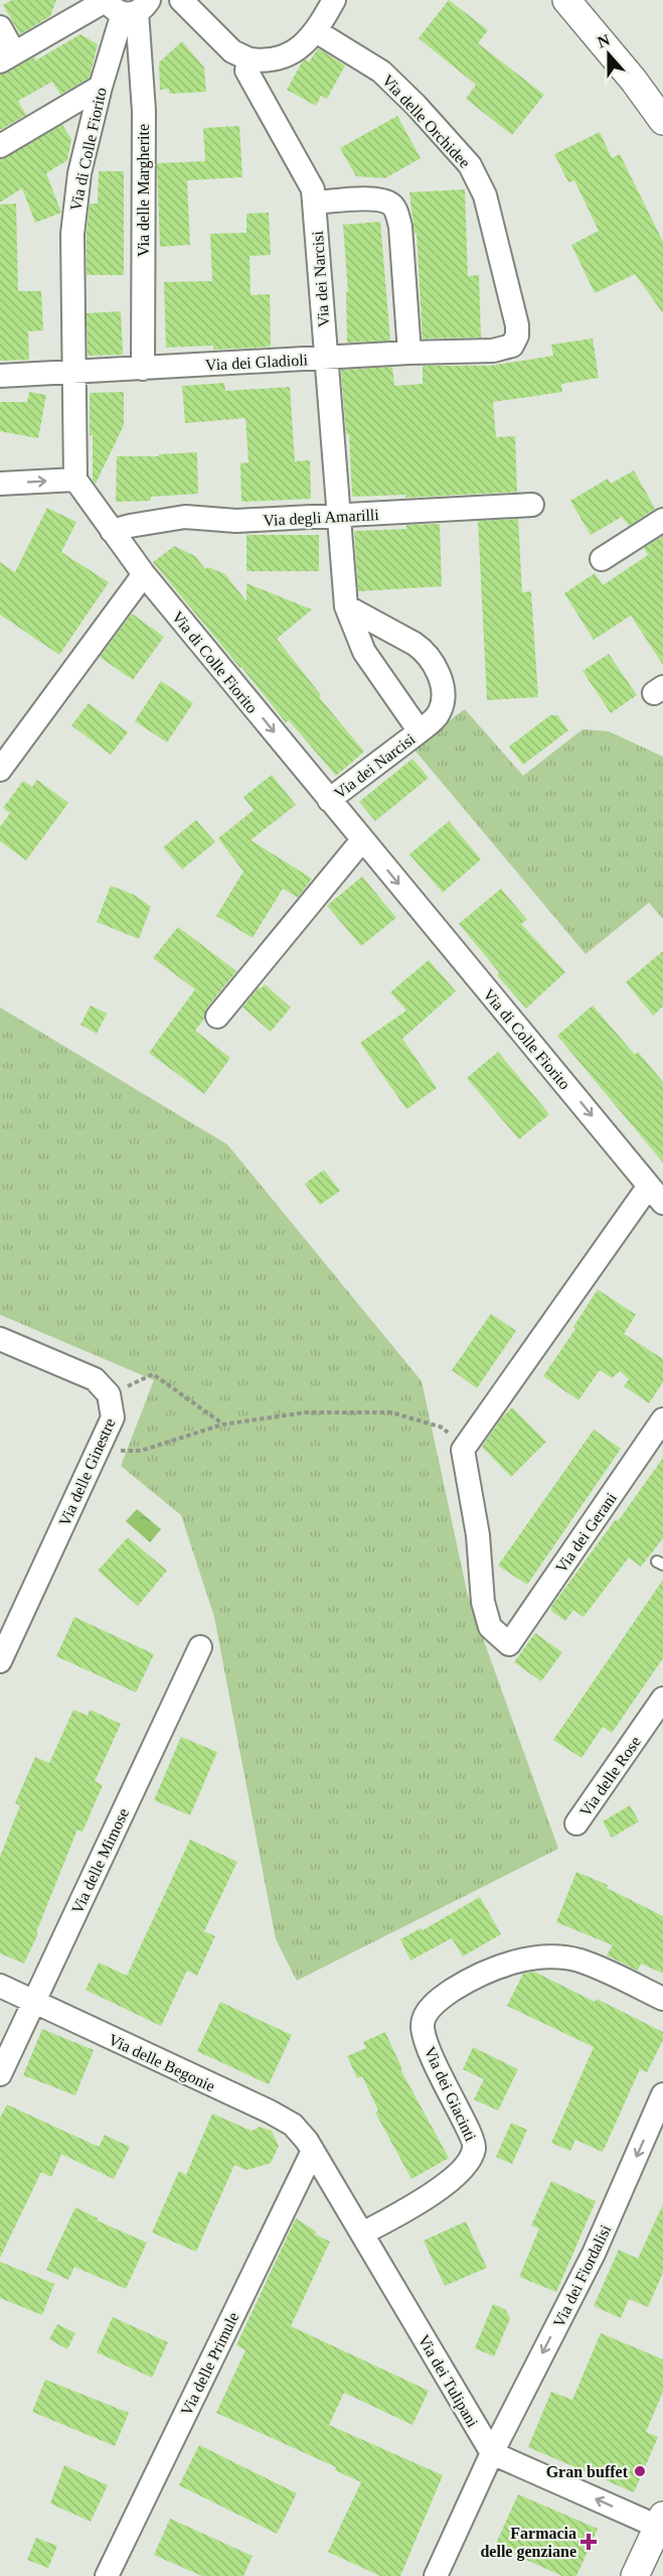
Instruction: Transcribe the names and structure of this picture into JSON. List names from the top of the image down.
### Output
{
  "streets": {
    "street": [
      "Via delle Orchidee",
      "Via di Colle Fiorito",
      "Via delle Margherite",
      "Via dei Narcisi",
      "Via dei Gladioli",
      "Via degli Amarilli",
      "Via delle Ginestre",
      "Via dei Gerani",
      "Via delle Rose",
      "Via delle Mimose",
      "Via delle Begonie",
      "Via dei Giacinti",
      "Via dei Fiordalisi",
      "Via delle Primule",
      "Via dei Tulipani"
    ]
  },
  "crossings": [
    ["Via delle Orchidee", "Via dei Gladioli"],
    ["Via di Colle Fiorito", "Via delle Margherite"],
    ["Via di Colle Fiorito", "Via dei Narcisi"],
    ["Via di Colle Fiorito", "Via dei Gladioli"],
    ["Via di Colle Fiorito", "Via degli Amarilli"],
    ["Via delle Margherite", "Via dei Gladioli"],
    ["Via dei Narcisi", "Via dei Gladioli"],
    ["Via dei Narcisi", "Via degli Amarilli"],
    ["Via delle Mimose", "Via delle Begonie"],
    ["Via delle Begonie", "Via delle Primule"],
    ["Via delle Begonie", "Via dei Tulipani"],
    ["Via dei Giacinti", "Via dei Tulipani"],
    ["Via dei Fiordalisi", "Via dei Tulipani"],
    ["Via delle Primule", "Via dei Tulipani"]
  ],
  "one_way": ["Via di Colle Fiorito", "Via dei Fiordalisi"],
  "places": {
    "other": ["Gran buffet"],
    "health": ["Farmacia delle genziane"]
  },
  "north": "top"
}
